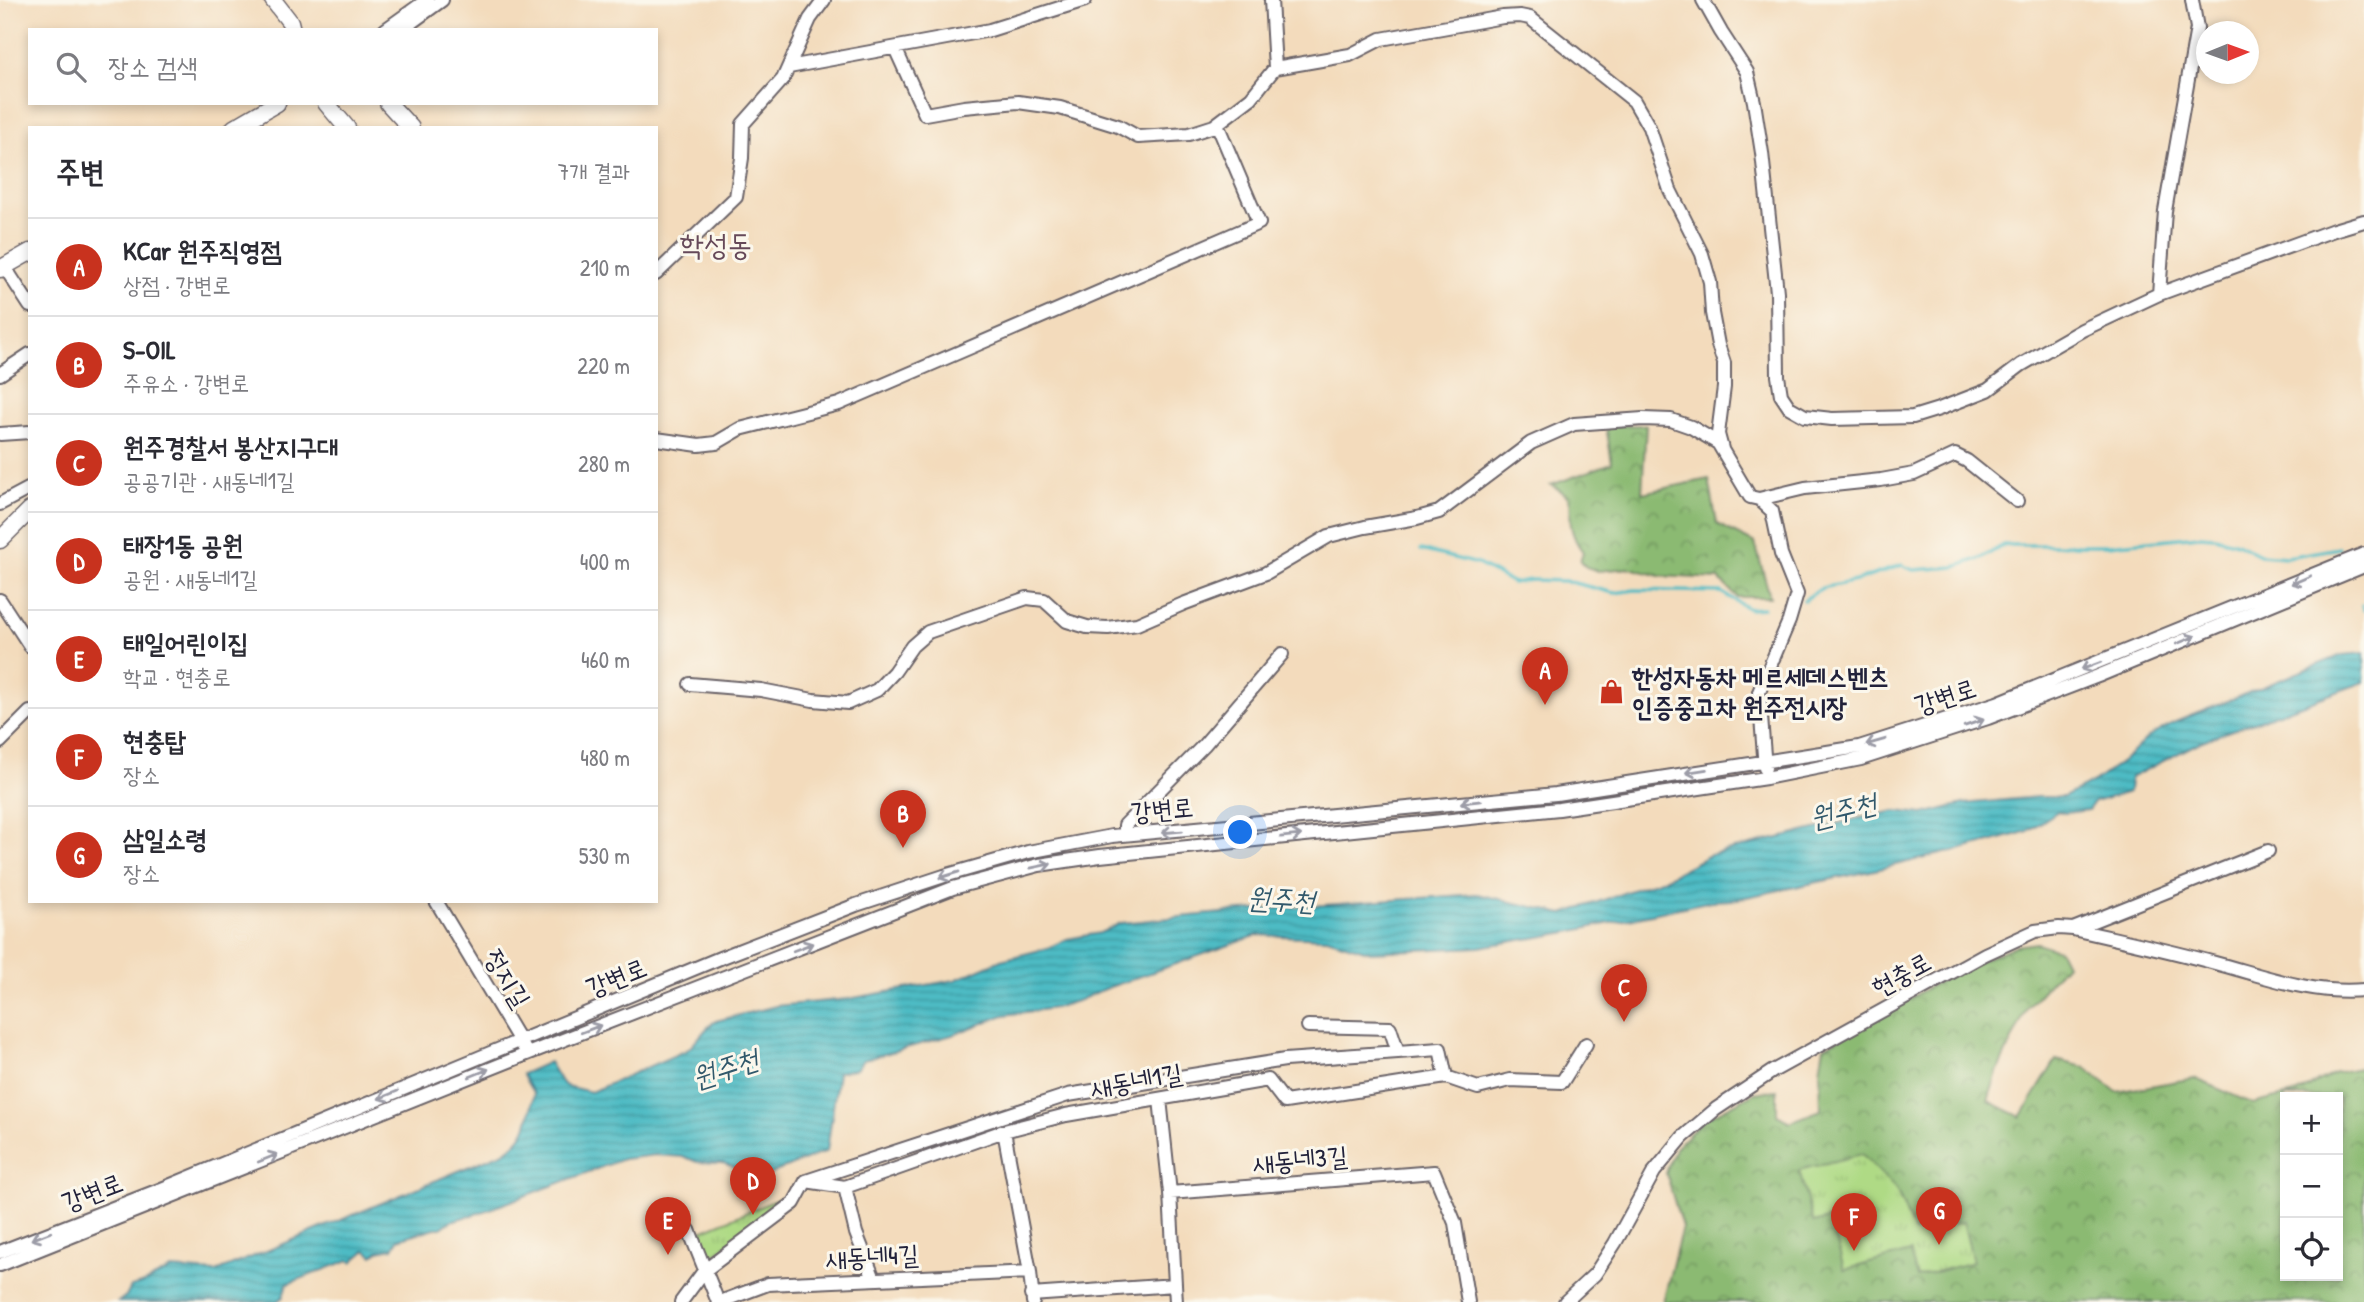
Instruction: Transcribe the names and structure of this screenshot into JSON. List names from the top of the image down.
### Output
{
  "streets": {
    "street": [
      "강변로",
      "현충로",
      "정지길",
      "새동네1길",
      "새동네3길",
      "새동네4길"
    ]
  },
  "crossings": [
    ["강변로", "정지길"]
  ],
  "districts": ["학성동"],
  "water": ["원주천"],
  "places": {
    "shop": ["한성자동차 메르세데스벤츠 인증중고차 원주전시장"]
  },
  "north": "right",
  "page": {
    "search": "장소 검색",
    "heading": ["주변", "7개 결과"],
    "list": [
      {
        "mark": "A",
        "name": "KCar 원주직영점",
        "note": "상점 · 강변로",
        "value": "210 m"
      },
      {
        "mark": "B",
        "name": "S-OIL",
        "note": "주유소 · 강변로",
        "value": "220 m"
      },
      {
        "mark": "C",
        "name": "원주경찰서 봉산지구대",
        "note": "공공기관 · 새동네1길",
        "value": "280 m"
      },
      {
        "mark": "D",
        "name": "태장1동 공원",
        "note": "공원 · 새동네1길",
        "value": "400 m"
      },
      {
        "mark": "E",
        "name": "태일어린이집",
        "note": "학교 · 현충로",
        "value": "460 m"
      },
      {
        "mark": "F",
        "name": "현충탑",
        "note": "장소",
        "value": "480 m"
      },
      {
        "mark": "G",
        "name": "삼일소령",
        "note": "장소",
        "value": "530 m"
      }
    ],
    "pins": [
      "A",
      "B",
      "C",
      "D",
      "G",
      "F",
      "E"
    ],
    "map_buttons": ["+", "−"]
  }
}
